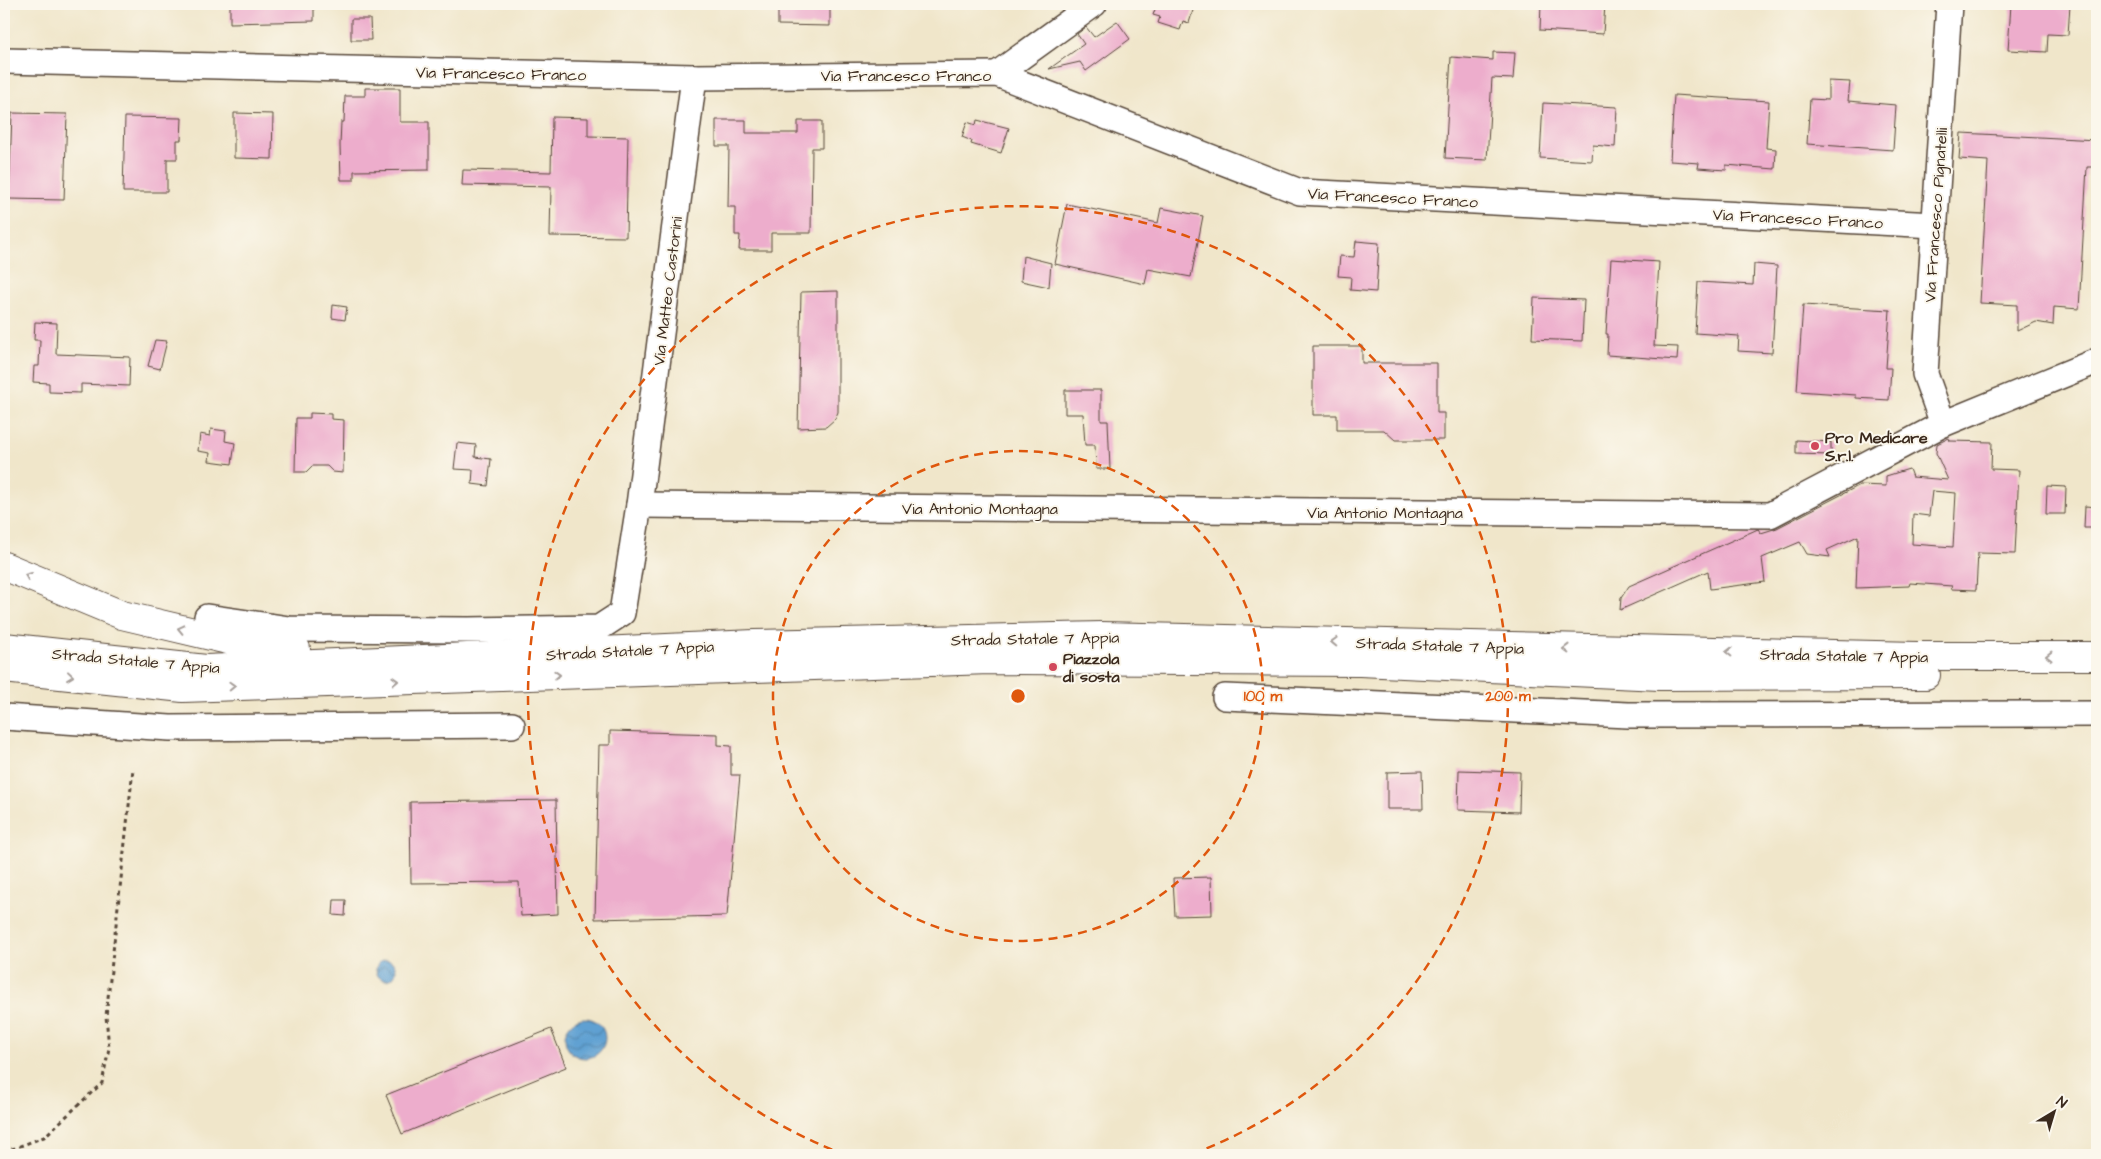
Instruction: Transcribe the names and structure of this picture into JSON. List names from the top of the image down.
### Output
{
  "streets": {
    "highway": ["Strada Statale 7 Appia"],
    "street": [
      "Via Francesco Franco",
      "Via Francesco Pignatelli",
      "Via Matteo Castorini",
      "Via Antonio Montagna"
    ]
  },
  "crossings": [
    ["Via Francesco Franco", "Via Francesco Pignatelli"],
    ["Via Francesco Franco", "Via Matteo Castorini"],
    ["Via Francesco Pignatelli", "Via Antonio Montagna"],
    ["Via Matteo Castorini", "Via Antonio Montagna"]
  ],
  "places": ["Pro Medicare S.r.l.", "Piazzola di sosta"],
  "north": "top right",
  "rings": ["100 m", "200 m"]
}
